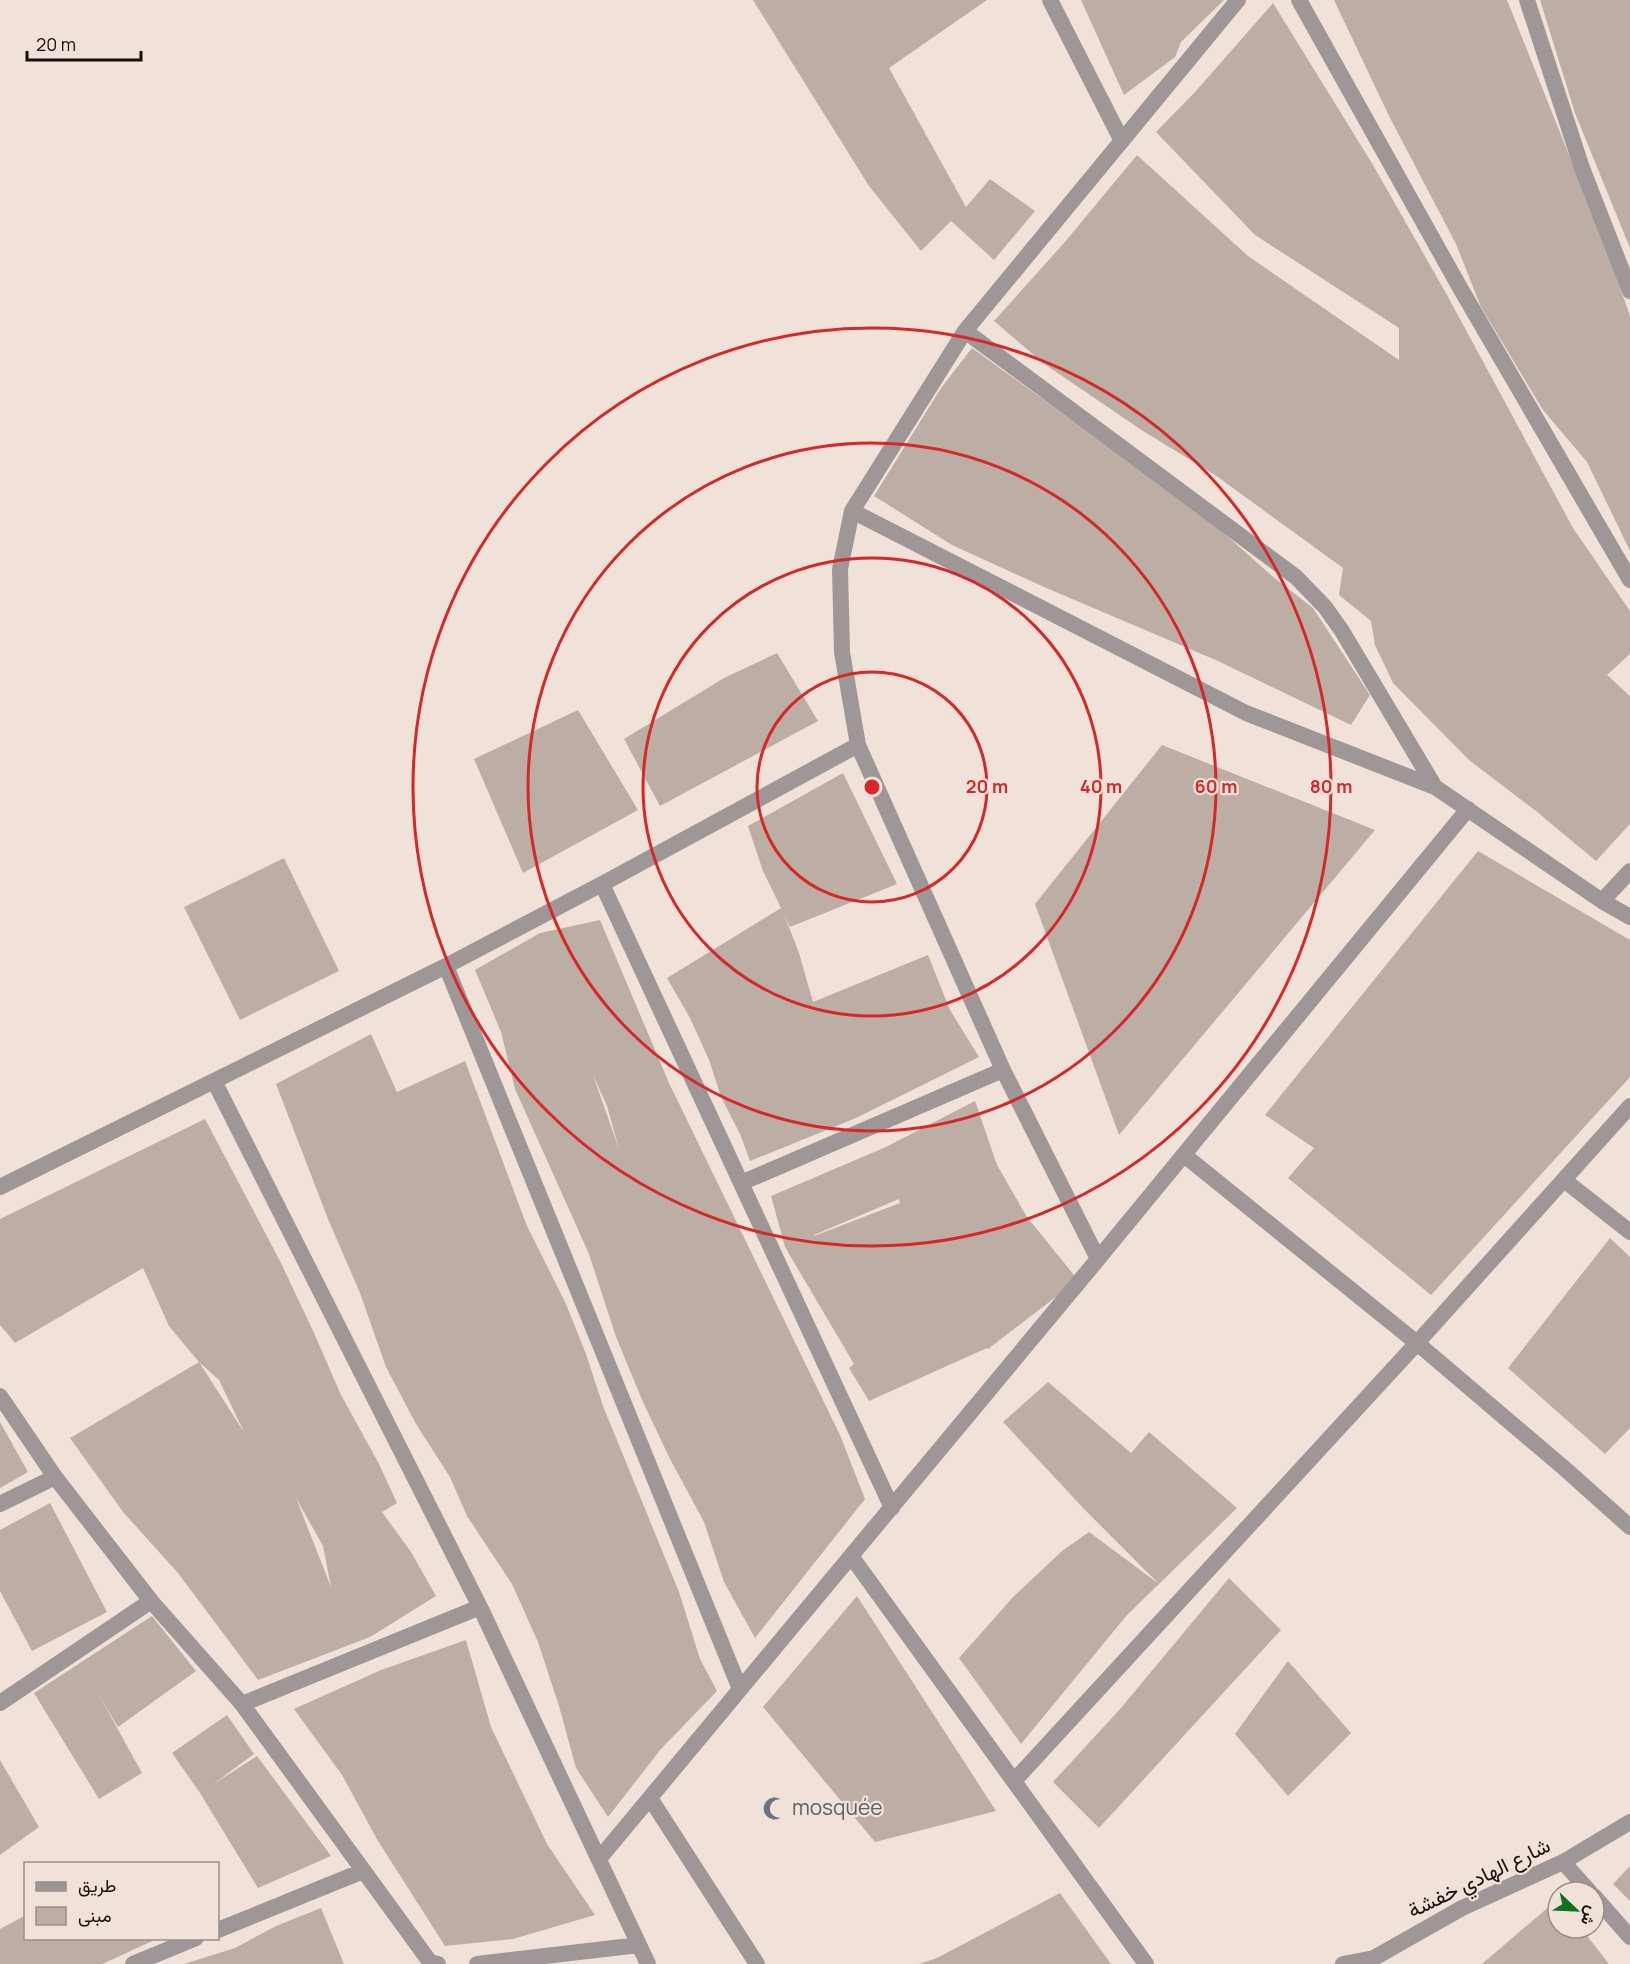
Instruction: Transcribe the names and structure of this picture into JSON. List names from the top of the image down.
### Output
{
  "streets": {
    "street": ["شارع الهادي خفشة"]
  },
  "places": {
    "mosque": ["mosquée"]
  },
  "legend": ["طريق", "مبنى"],
  "scale_bar": "20 m",
  "north": "bottom right",
  "rings": [
    "20 m",
    "40 m",
    "60 m",
    "80 m"
  ]
}
